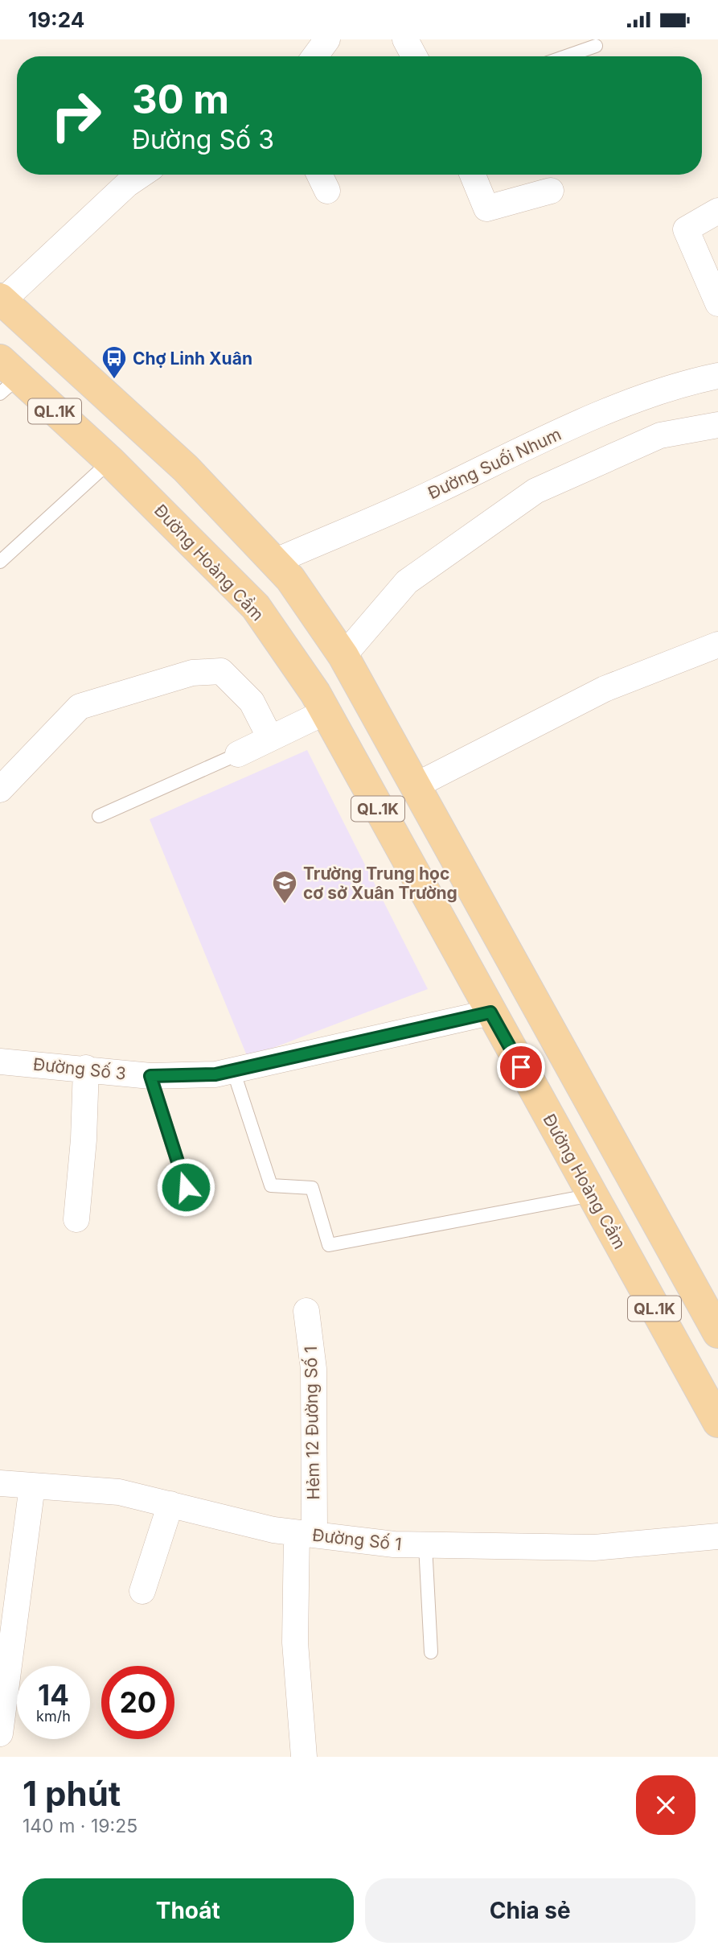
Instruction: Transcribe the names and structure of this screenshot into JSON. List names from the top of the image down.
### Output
{
  "streets": {
    "main road": ["QL.1K", "Đường Hoàng Cầm"],
    "street": [
      "Đường Suối Nhum",
      "Đường Số 3",
      "Hẻm 12 Đường Số 1",
      "Đường Số 1"
    ]
  },
  "crossings": [
    ["QL.1K", "Đường Suối Nhum"],
    ["Đường Hoàng Cầm", "Đường Số 3"],
    ["Hẻm 12 Đường Số 1", "Đường Số 1"]
  ],
  "places": {
    "bus stop": ["Chợ Linh Xuân"],
    "school or university": ["Trường Trung học cơ sở Xuân Trường"]
  },
  "page": {
    "status": "19:24",
    "turn": ["30 m", "Đường Số 3"],
    "speed": "14 km/h",
    "limit": "20",
    "heading": ["1 phút", "140 m · 19:25"],
    "buttons": ["Thoát", "Chia sẻ"]
  }
}
